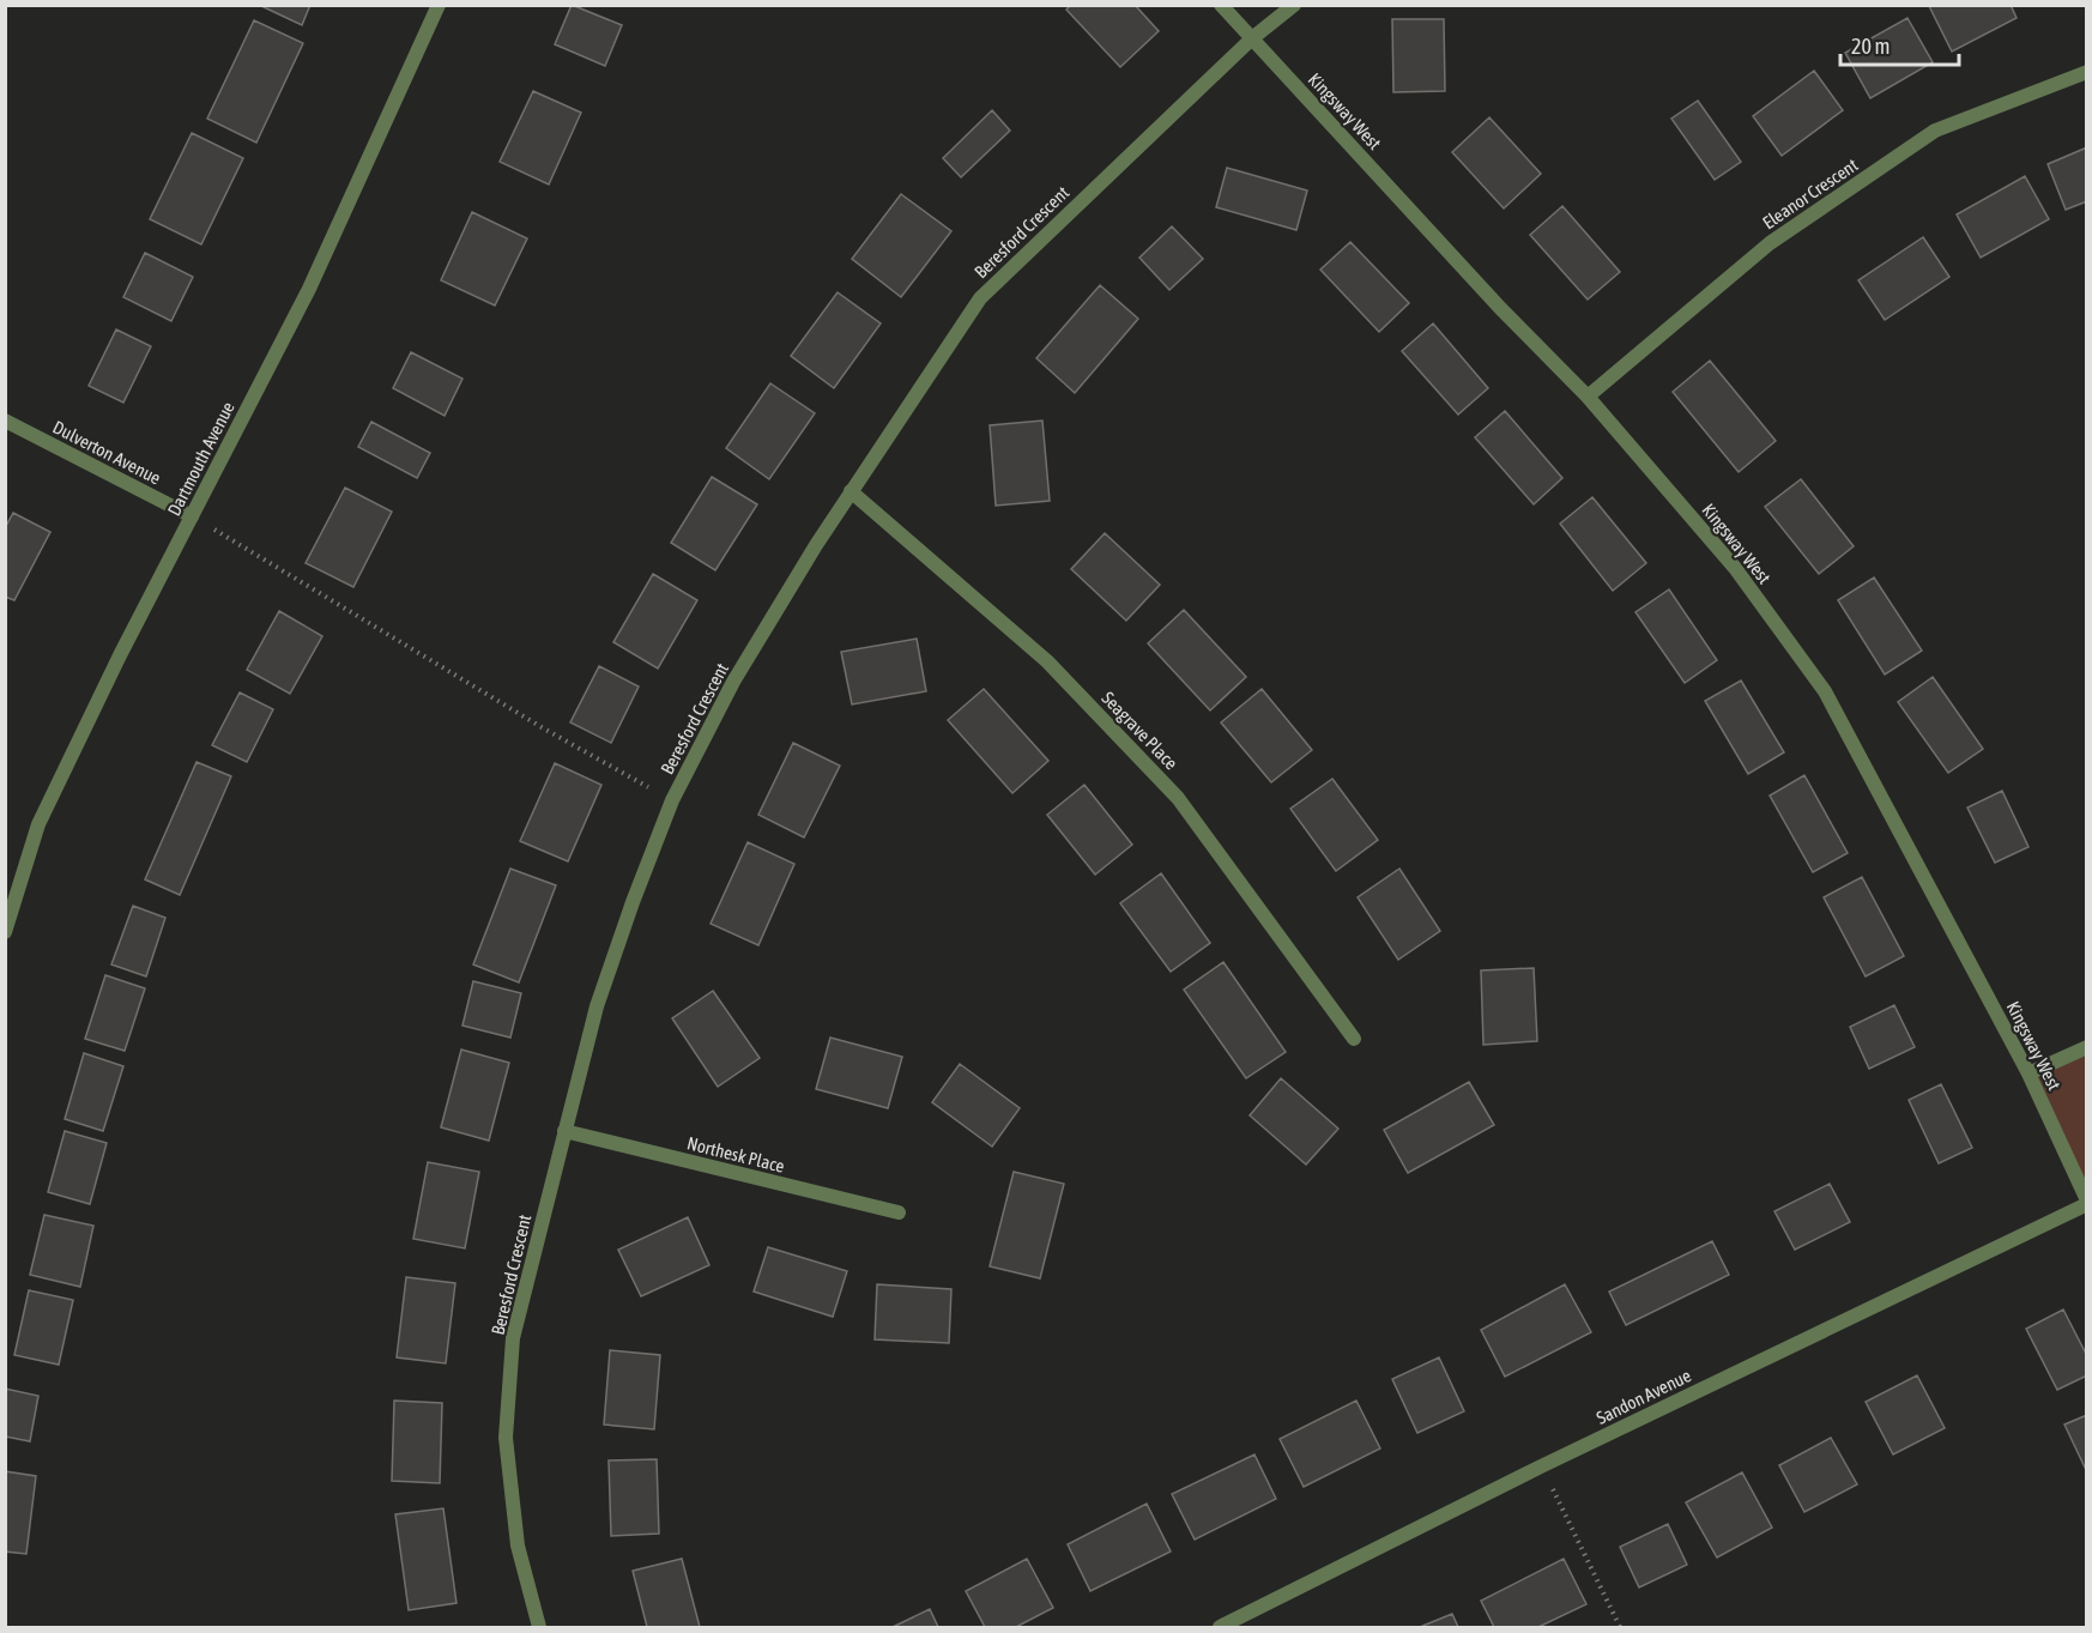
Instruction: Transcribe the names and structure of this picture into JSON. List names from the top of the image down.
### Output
{
  "streets": {
    "street": [
      "Kingsway West",
      "Eleanor Crescent",
      "Beresford Crescent",
      "Dulverton Avenue",
      "Dartmouth Avenue",
      "Seagrave Place",
      "Northesk Place",
      "Sandon Avenue"
    ]
  },
  "crossings": [
    ["Kingsway West", "Eleanor Crescent"],
    ["Kingsway West", "Beresford Crescent"],
    ["Kingsway West", "Sandon Avenue"],
    ["Beresford Crescent", "Seagrave Place"],
    ["Beresford Crescent", "Northesk Place"],
    ["Dulverton Avenue", "Dartmouth Avenue"]
  ],
  "scale_bar": "20 m"
}
